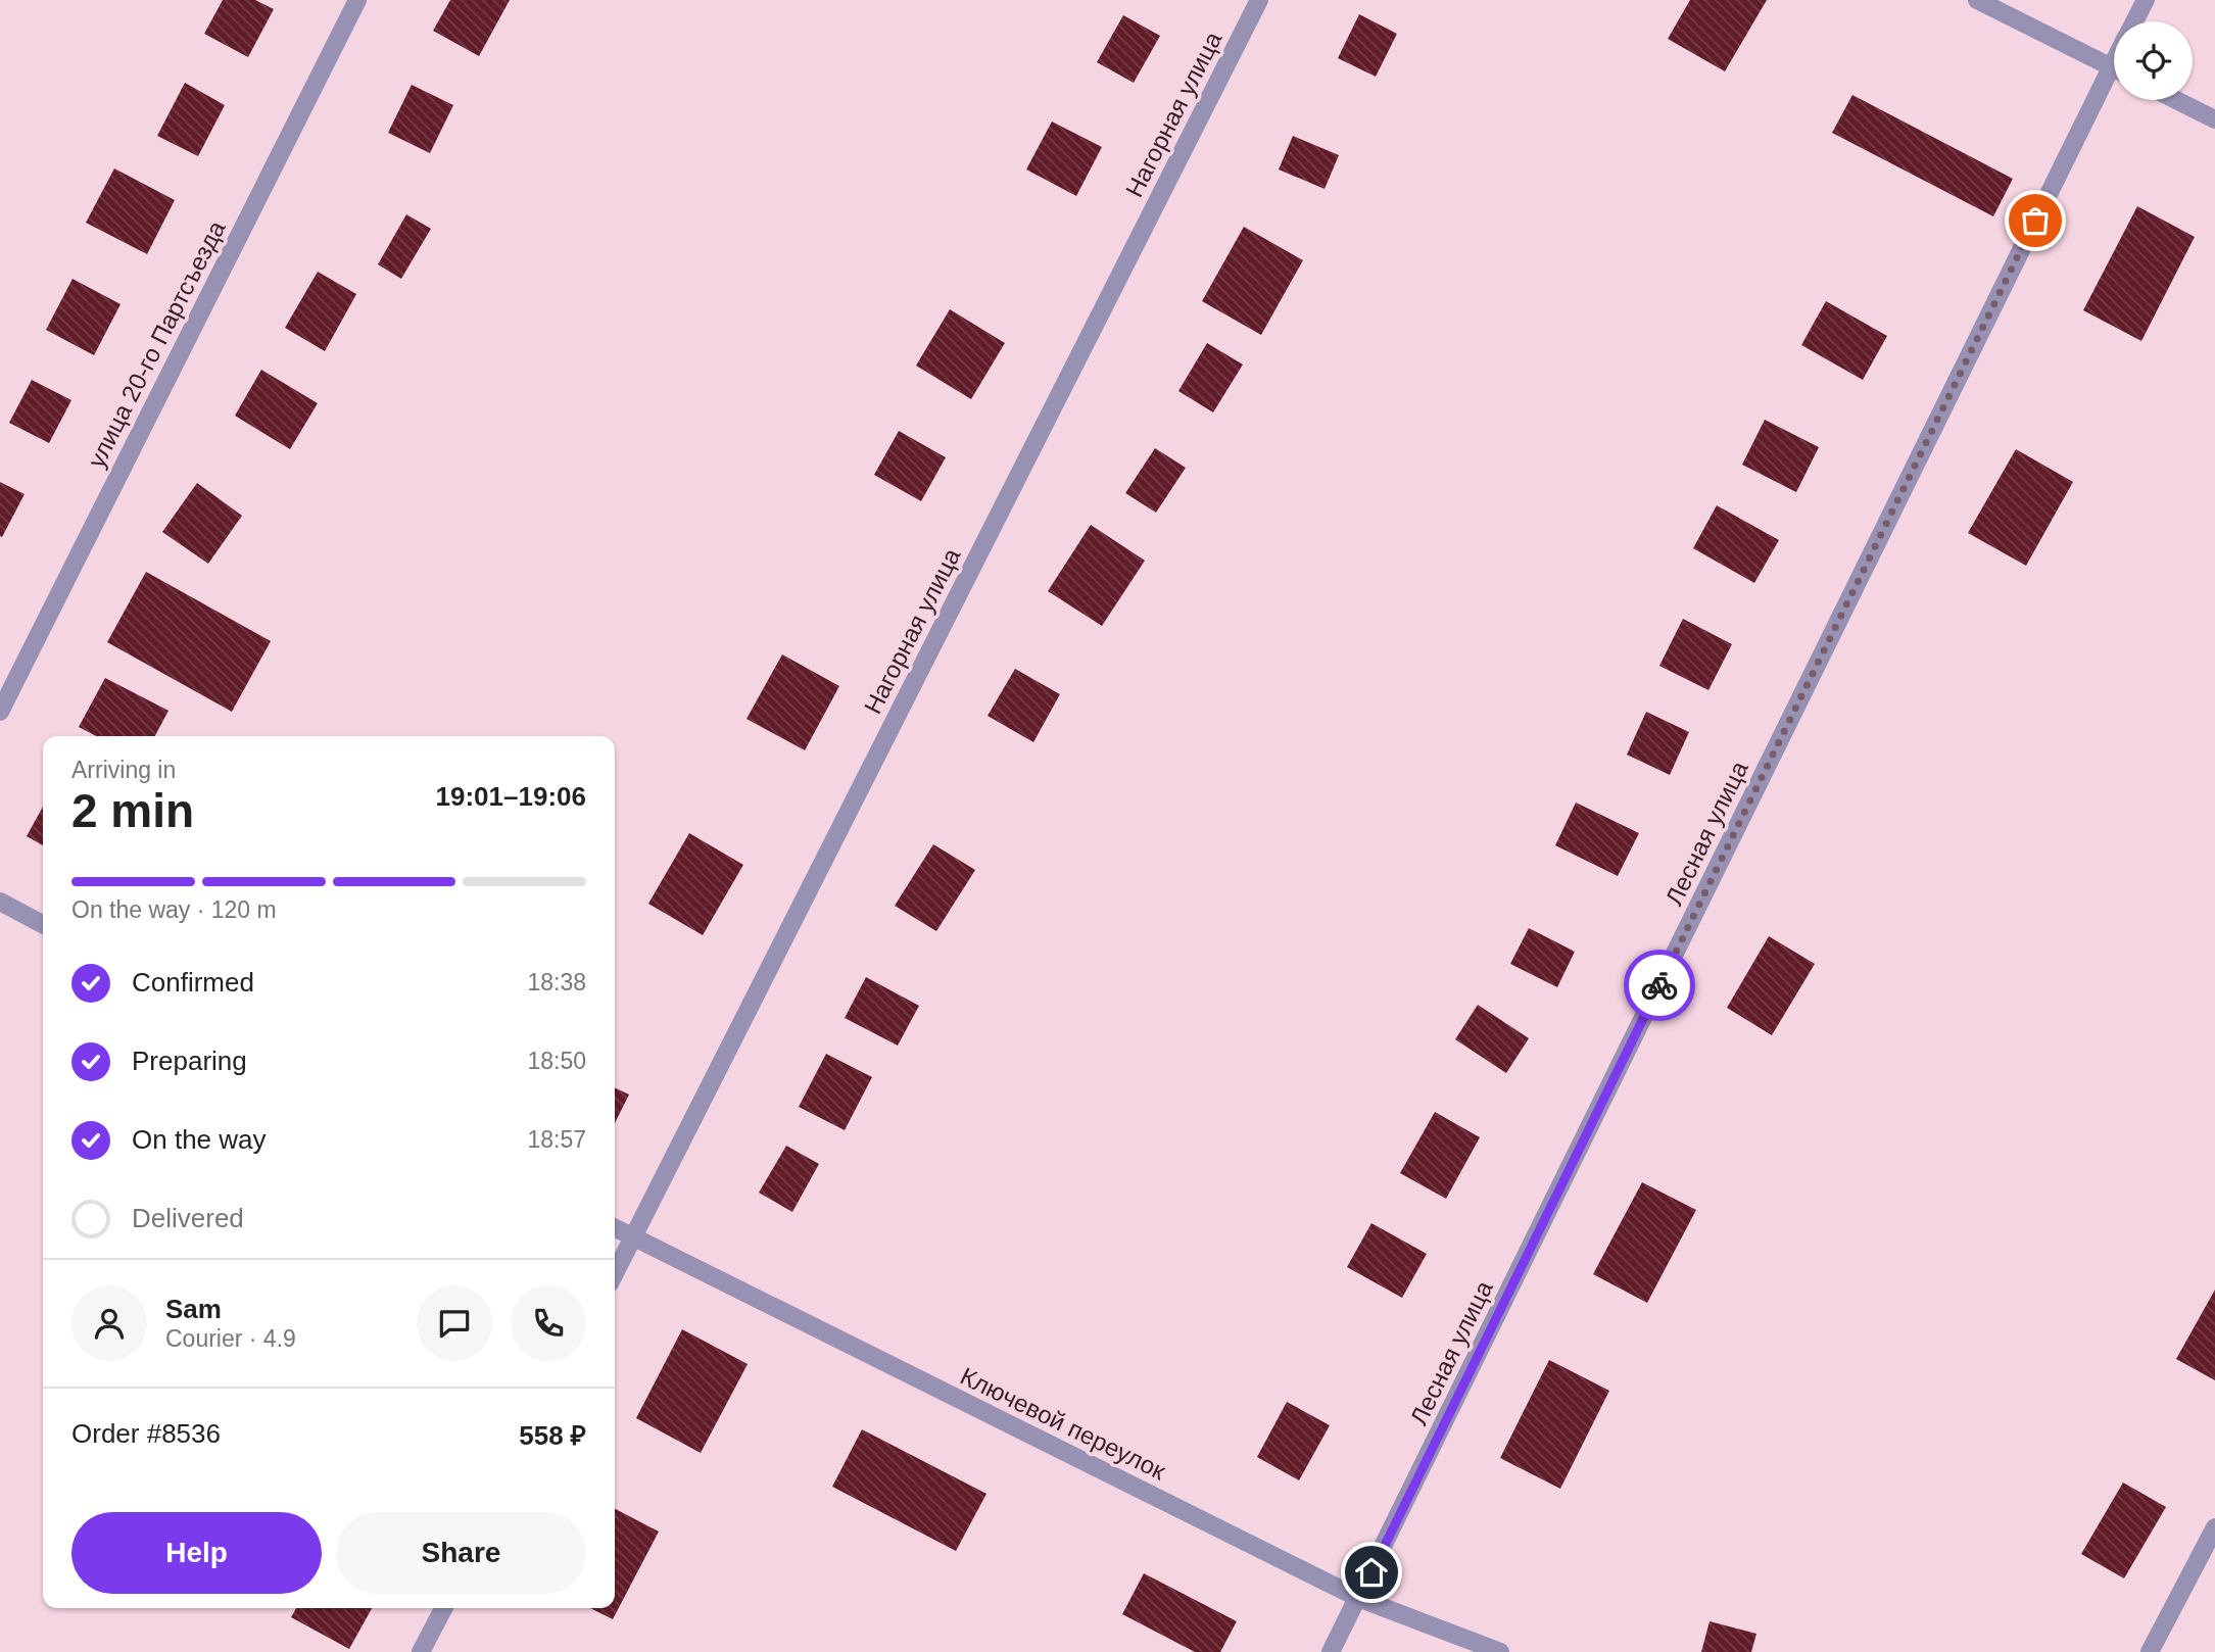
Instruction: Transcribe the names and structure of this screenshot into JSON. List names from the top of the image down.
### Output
{
  "streets": {
    "street": [
      "Нагорная улица",
      "улица 20-го Партсъезда",
      "Лесная улица",
      "Ключевой переулок"
    ]
  },
  "crossings": [
    ["Нагорная улица", "Ключевой переулок"],
    ["Лесная улица", "Ключевой переулок"]
  ],
  "page": {
    "heading": ["2 min", "Arriving in", "19:01–19:06"],
    "panel": [
      "Sam",
      "Courier · 4.9",
      "Order #8536",
      "558 ₽"
    ],
    "bar": "On the way · 120 m",
    "list": [
      ["Confirmed", "18:38"],
      ["Preparing", "18:50"],
      ["On the way", "18:57"],
      "Delivered"
    ],
    "buttons": ["Help", "Share"]
  }
}
